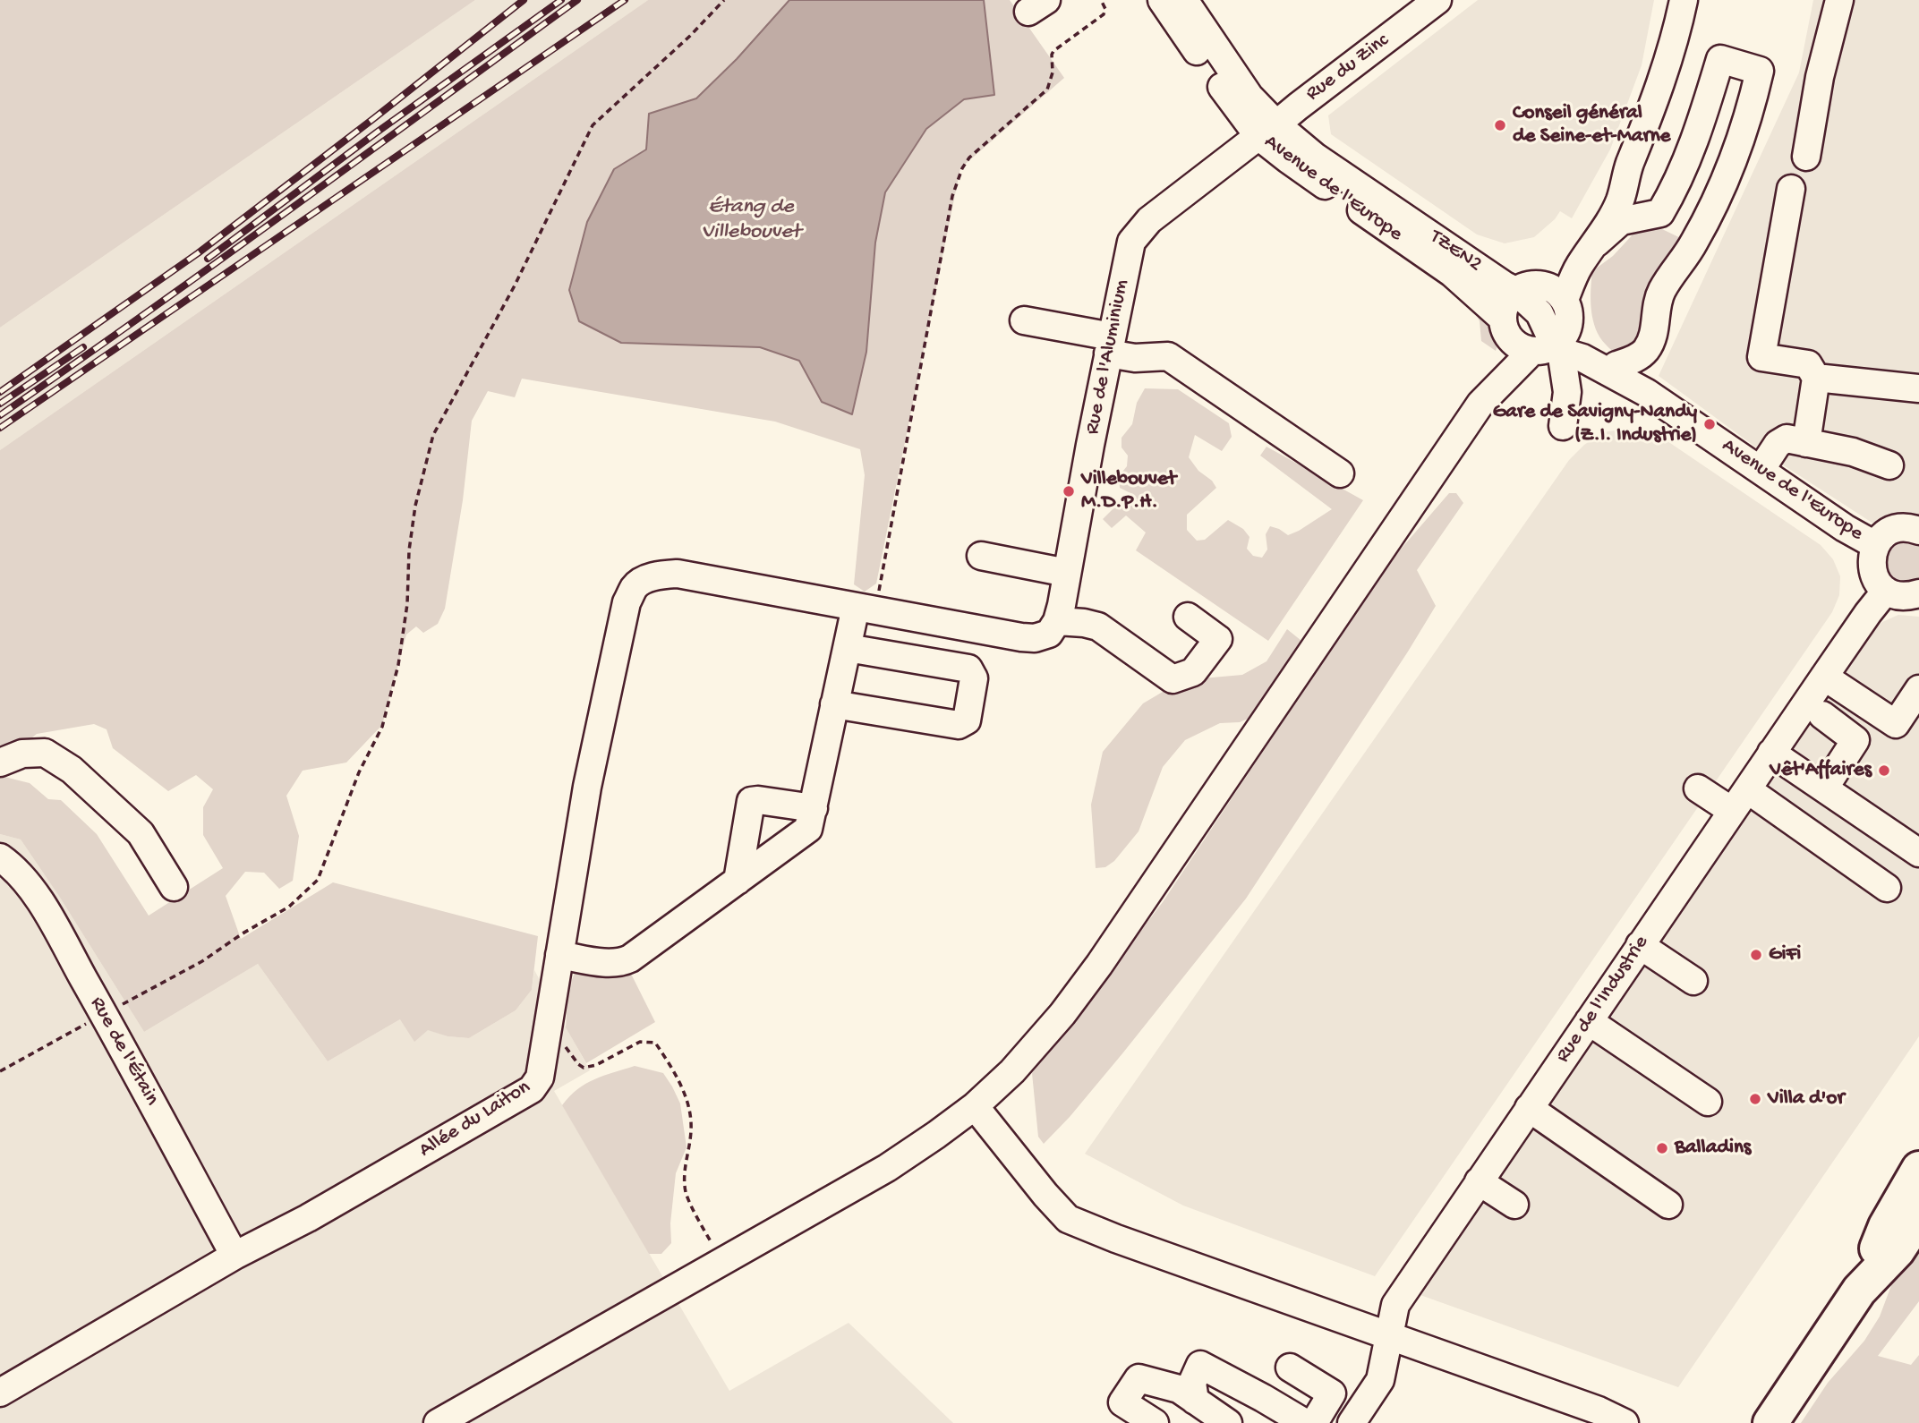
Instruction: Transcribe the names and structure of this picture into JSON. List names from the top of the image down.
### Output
{
  "streets": {
    "street": [
      "Rue du Zinc",
      "Avenue de l'Europe",
      "TZEN2",
      "Rue de l'Aluminium",
      "Rue de l'Industrie",
      "Rue de l'Étain",
      "Allée du Laiton"
    ]
  },
  "crossings": [
    ["Rue du Zinc", "Avenue de l'Europe"],
    ["Rue du Zinc", "TZEN2"],
    ["Rue du Zinc", "Rue de l'Aluminium"],
    ["Avenue de l'Europe", "TZEN2"],
    ["Avenue de l'Europe", "Rue de l'Aluminium"],
    ["TZEN2", "Rue de l'Aluminium"],
    ["Rue de l'Étain", "Allée du Laiton"]
  ],
  "water": ["Étang de Villebouvet"],
  "places": [
    "Conseil général de Seine-et-Marne",
    "Gare de Savigny-Nandy (Z.I. Industrie)",
    "Villebouvet M.D.P.H.",
    "Vêt'Affaires",
    "GiFi",
    "Villa d'or",
    "Balladins"
  ]
}
